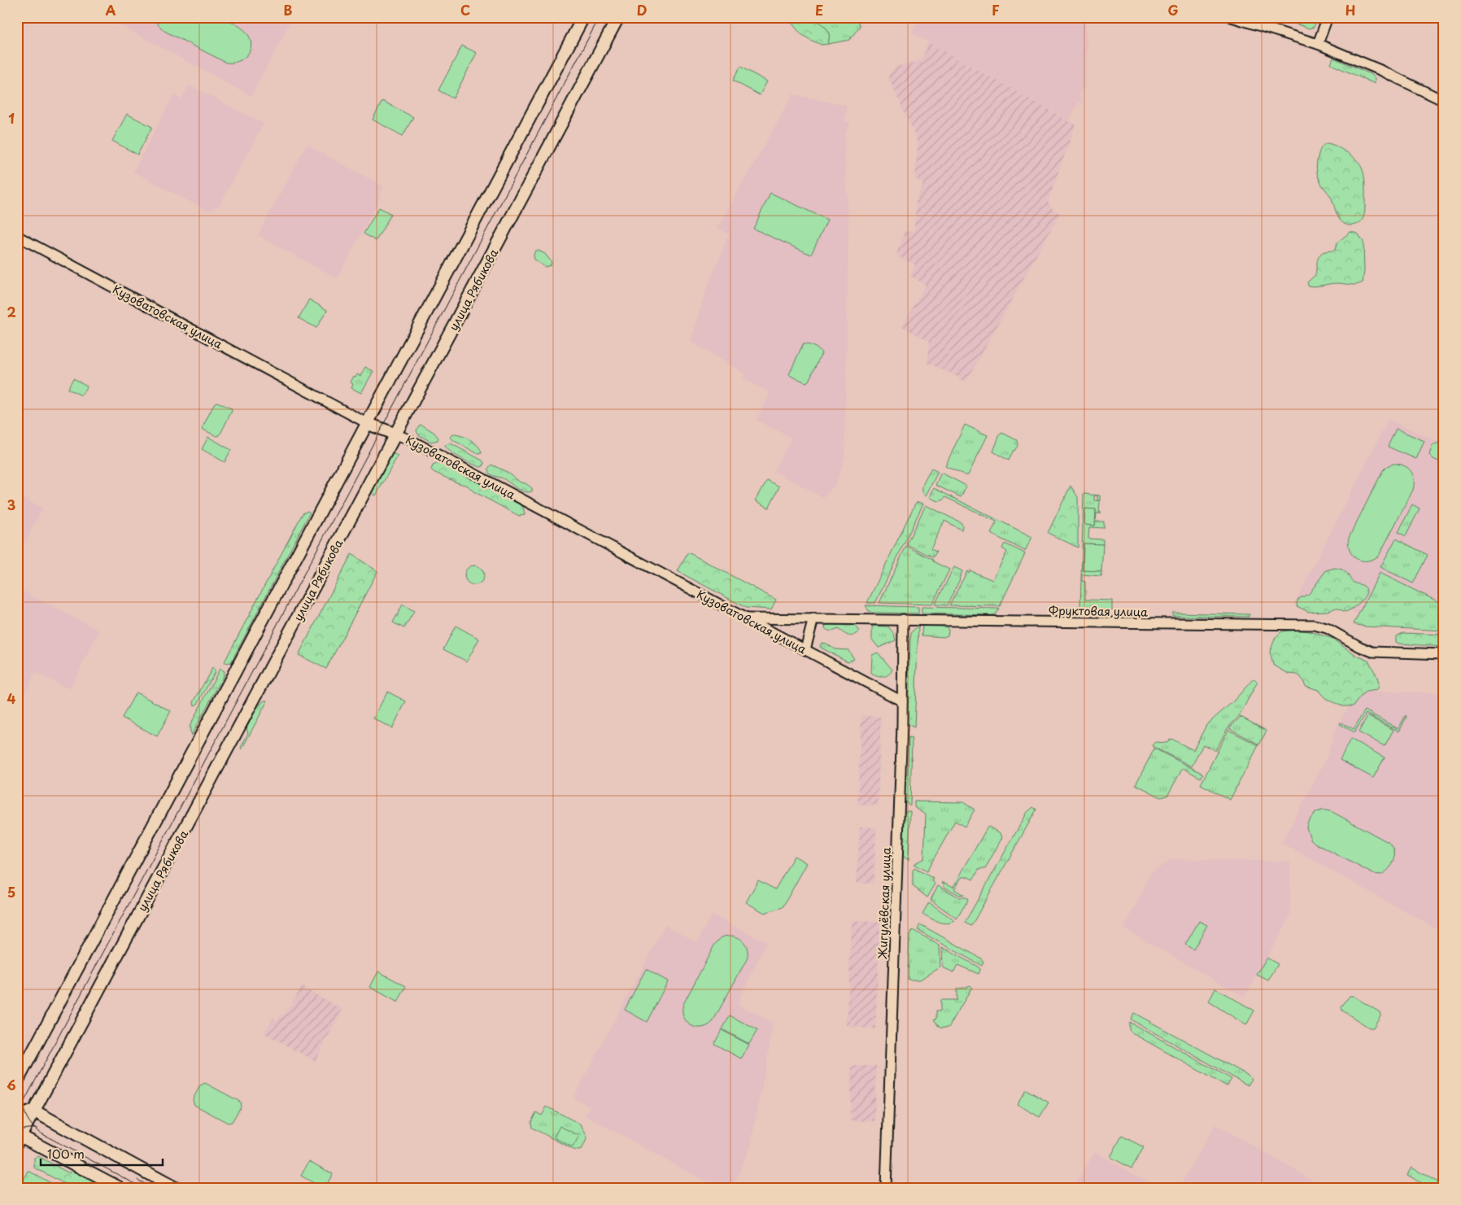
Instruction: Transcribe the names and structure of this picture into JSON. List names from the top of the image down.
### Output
{
  "streets": {
    "main road": ["улица Рябикова", "Кузоватовская улица"],
    "street": ["Фруктовая улица", "Жигулёвская улица"]
  },
  "crossings": [
    ["улица Рябикова", "Кузоватовская улица"],
    ["Кузоватовская улица", "Фруктовая улица"],
    ["Кузоватовская улица", "Жигулёвская улица"],
    ["Фруктовая улица", "Жигулёвская улица"]
  ],
  "scale_bar": "100 m",
  "grid": {
    "columns": [
      "A",
      "B",
      "C",
      "D",
      "E",
      "F",
      "G",
      "H"
    ],
    "rows": [
      "1",
      "2",
      "3",
      "4",
      "5",
      "6"
    ]
  }
}
